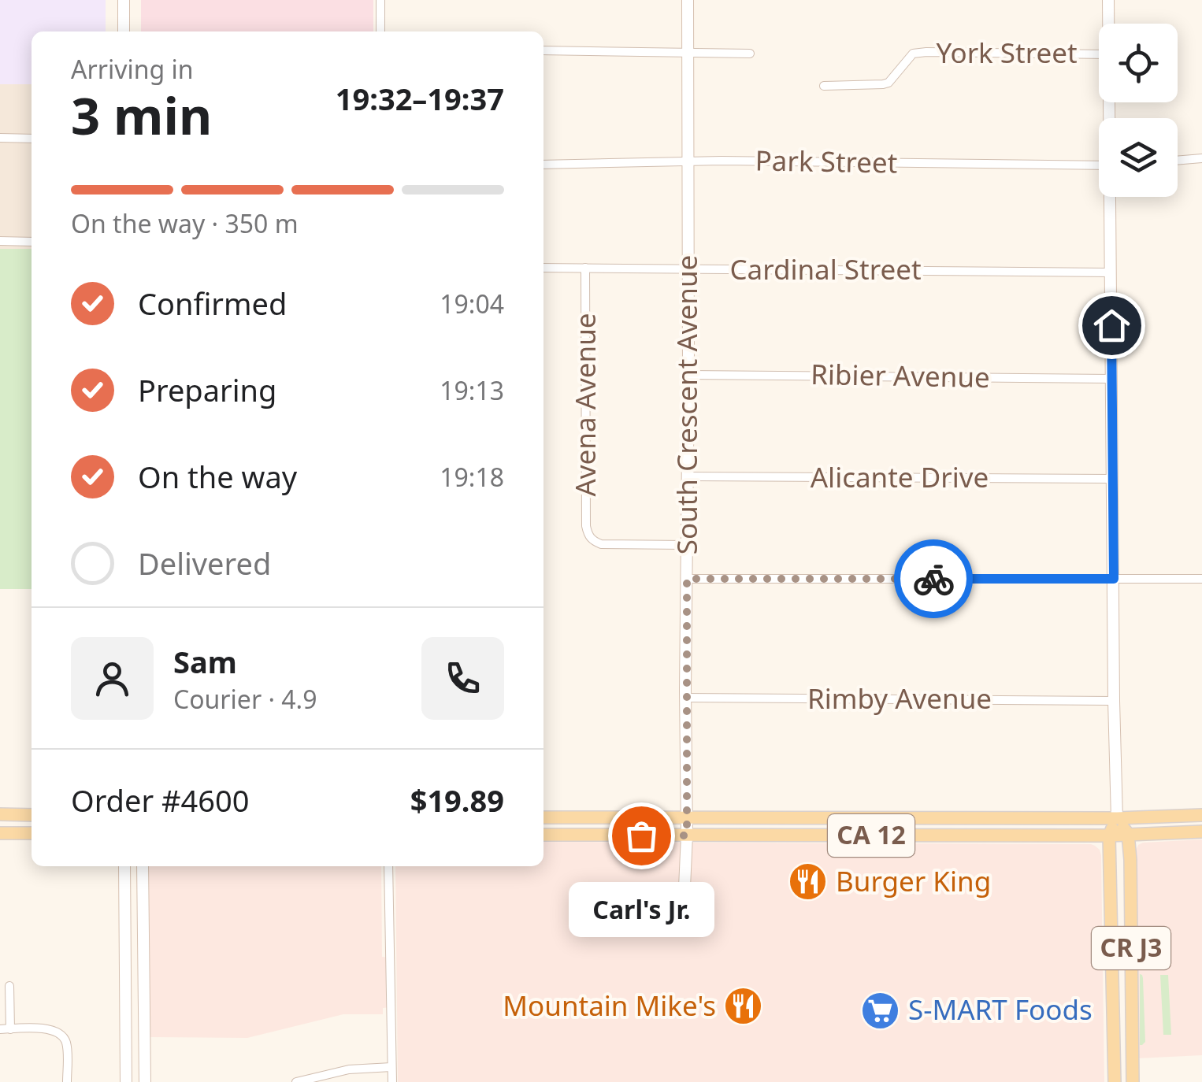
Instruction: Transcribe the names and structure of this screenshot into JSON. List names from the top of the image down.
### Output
{
  "streets": {
    "main road": ["South Crescent Avenue", "CA 12", "CR J3"],
    "street": [
      "York Street",
      "Park Street",
      "Cardinal Street",
      "Ribier Avenue",
      "Avena Avenue",
      "Alicante Drive",
      "Rimby Avenue"
    ]
  },
  "crossings": [
    ["Park Street", "South Crescent Avenue"],
    ["Cardinal Street", "Avena Avenue"],
    ["Cardinal Street", "South Crescent Avenue"],
    ["Ribier Avenue", "South Crescent Avenue"],
    ["Avena Avenue", "South Crescent Avenue"],
    ["South Crescent Avenue", "Alicante Drive"],
    ["South Crescent Avenue", "Rimby Avenue"],
    ["South Crescent Avenue", "CA 12"],
    ["CA 12", "CR J3"]
  ],
  "places": {
    "other": ["Carl's Jr."],
    "restaurant": ["Burger King", "Mountain Mike's"],
    "supermarket": ["S-MART Foods"]
  },
  "page": {
    "heading": ["3 min", "Arriving in", "19:32–19:37"],
    "panel": [
      "Sam",
      "Courier · 4.9",
      "Order #4600",
      "$19.89"
    ],
    "bar": "On the way · 350 m",
    "list": [
      ["Confirmed", "19:04"],
      ["Preparing", "19:13"],
      ["On the way", "19:18"],
      "Delivered"
    ],
    "bubble": "Carl's Jr."
  }
}
